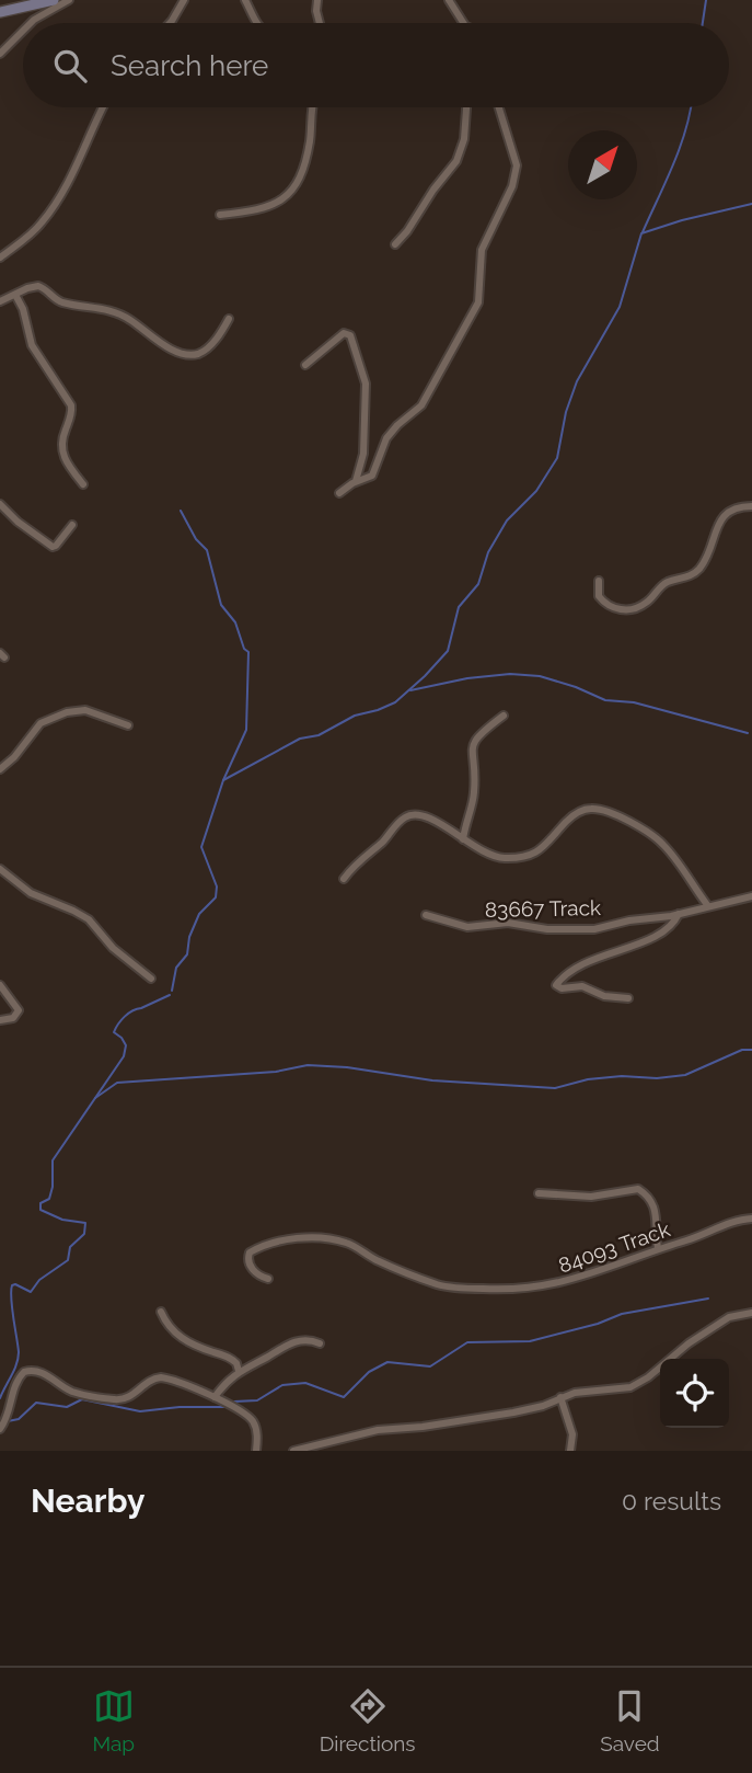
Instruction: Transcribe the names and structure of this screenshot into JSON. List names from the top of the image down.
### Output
{
  "streets": {
    "street": ["83667 Track", "84093 Track"]
  },
  "north": "top right",
  "page": {
    "search": "Search here",
    "heading": ["Nearby", "0 results"],
    "nav": ["Map", "Directions", "Saved"]
  }
}
